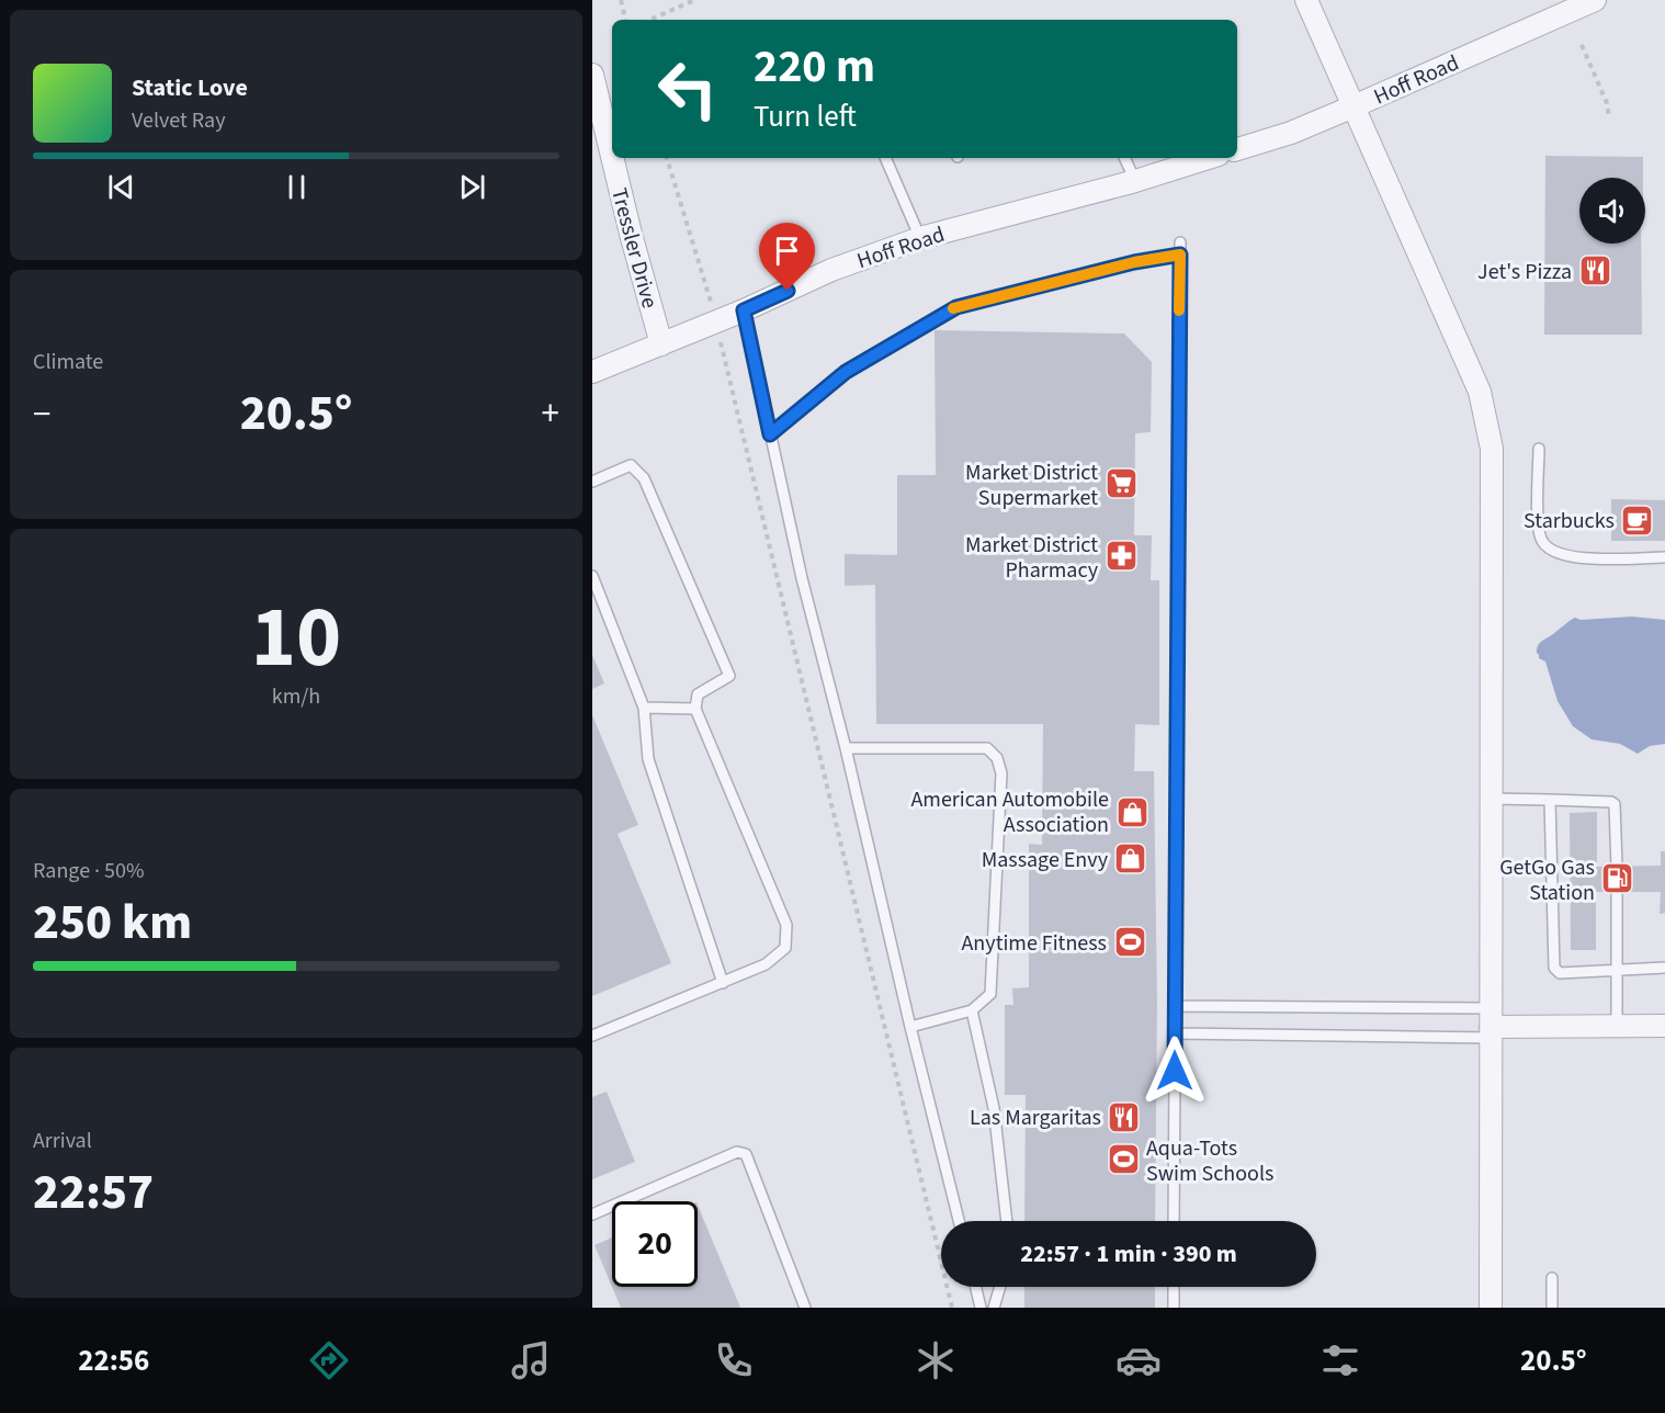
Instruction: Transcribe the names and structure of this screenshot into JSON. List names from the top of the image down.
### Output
{
  "streets": {
    "street": ["Hoff Road", "Tressler Drive"]
  },
  "crossings": [
    ["Hoff Road", "Tressler Drive"]
  ],
  "places": {
    "restaurant": ["Jet's Pizza", "Las Margaritas"],
    "supermarket": ["Market District Supermarket"],
    "cafe": ["Starbucks"],
    "pharmacy": ["Market District Pharmacy"],
    "shop": ["American Automobile Association", "Massage Envy"],
    "fuel station": ["GetGo Gas Station"],
    "sports": ["Anytime Fitness", "Aqua-Tots Swim Schools"]
  },
  "page": {
    "turn": ["220 m", "Turn left"],
    "song": ["Static Love", "Velvet Ray"],
    "tile": [
      "Climate",
      ["10", "km/h"],
      ["Range · 50%", "250 km"],
      ["Arrival", "22:57"]
    ],
    "heat": ["−", "20.5°", "+"],
    "limit": "20",
    "trip": "22:57 · 1 min · 390 m",
    "tabs": ["22:56", "20.5°"]
  }
}
